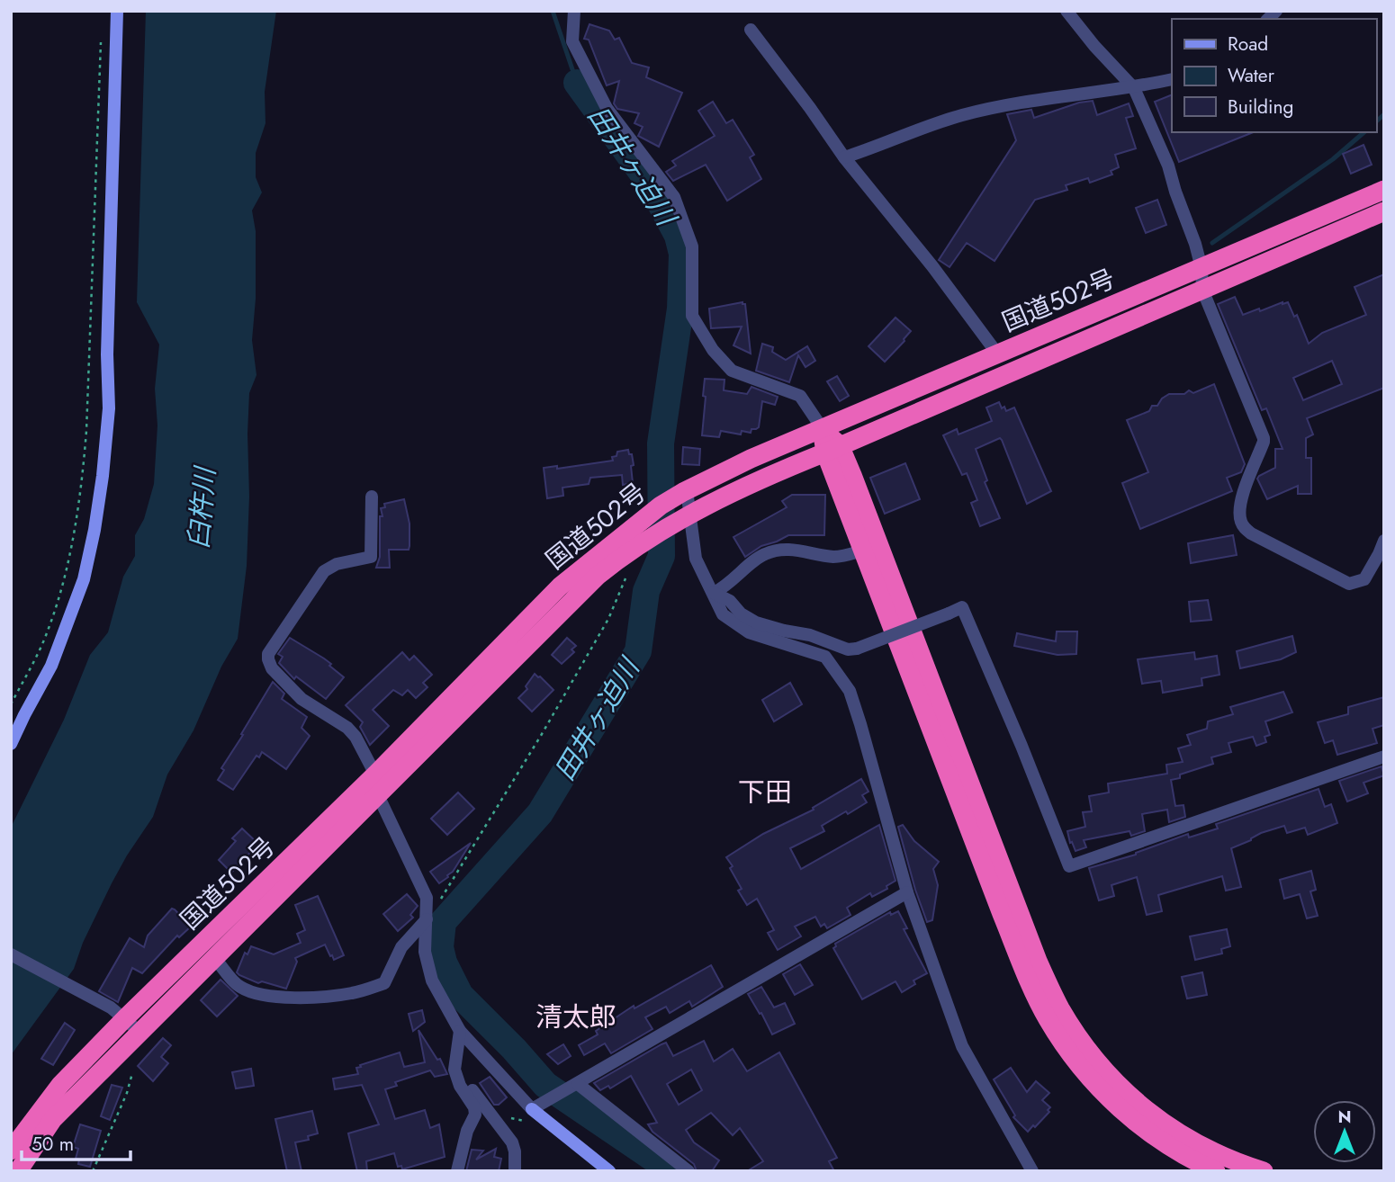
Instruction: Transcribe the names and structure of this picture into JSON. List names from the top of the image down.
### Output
{
  "streets": {
    "highway": ["国道502号"]
  },
  "districts": ["下田", "清太郎"],
  "water": ["田井ヶ迫川", "臼杵川"],
  "legend": ["Road", "Water", "Building"],
  "scale_bar": "50 m",
  "north": "top"
}
